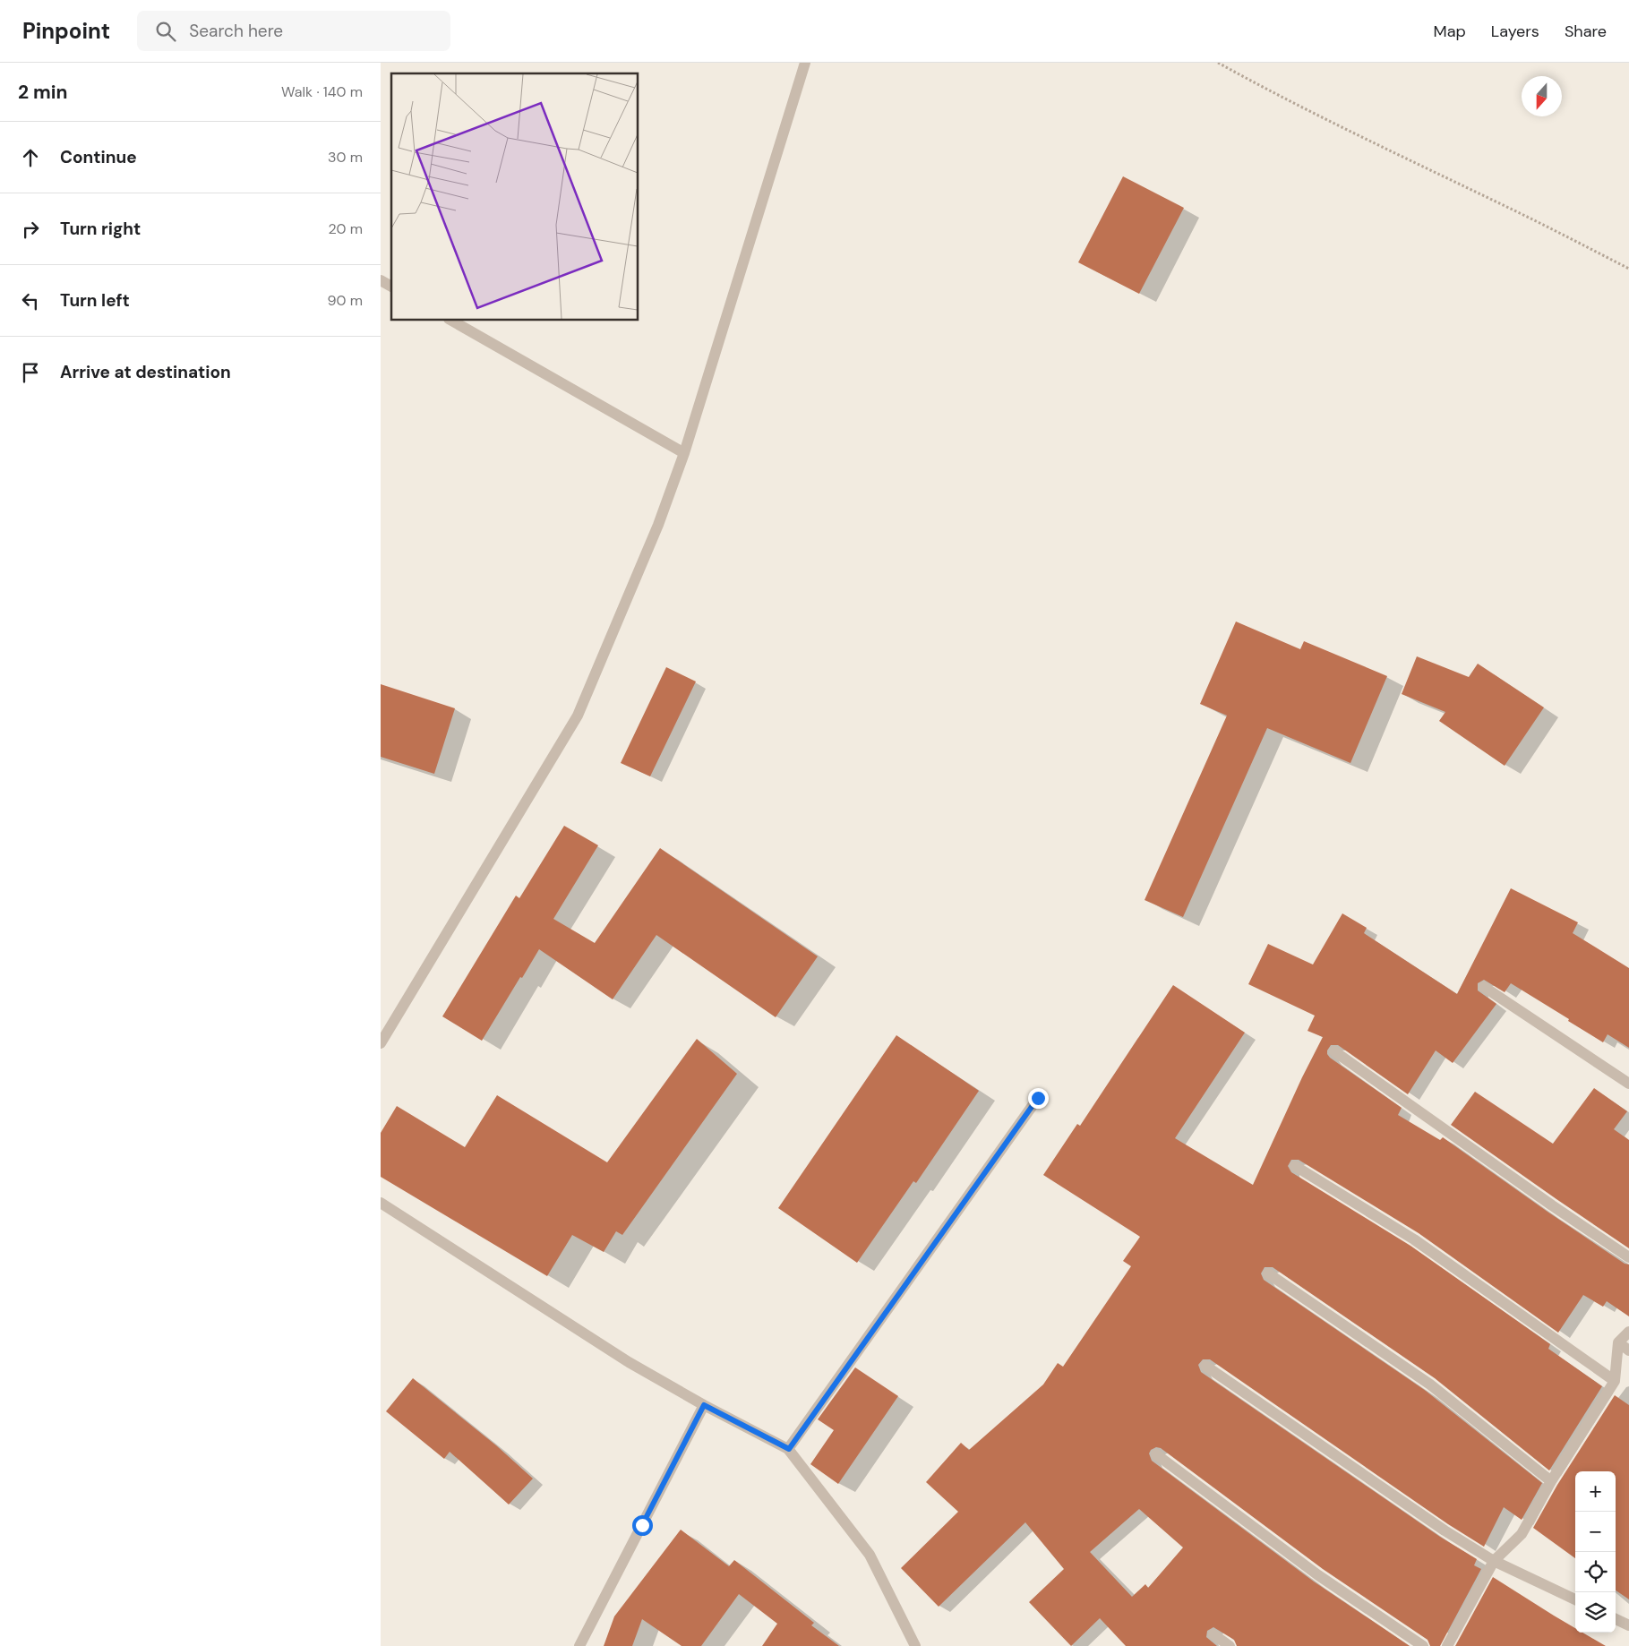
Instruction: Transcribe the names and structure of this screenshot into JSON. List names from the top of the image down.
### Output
{
  "north": "bottom",
  "page": {
    "header": "Pinpoint",
    "search": "Search here",
    "nav": ["Map", "Layers", "Share"],
    "heading": ["2 min", "Walk · 140 m"],
    "list": [
      ["Continue", "30 m"],
      ["Turn right", "20 m"],
      ["Turn left", "90 m"],
      "Arrive at destination"
    ],
    "map_buttons": ["+", "−"]
  }
}
